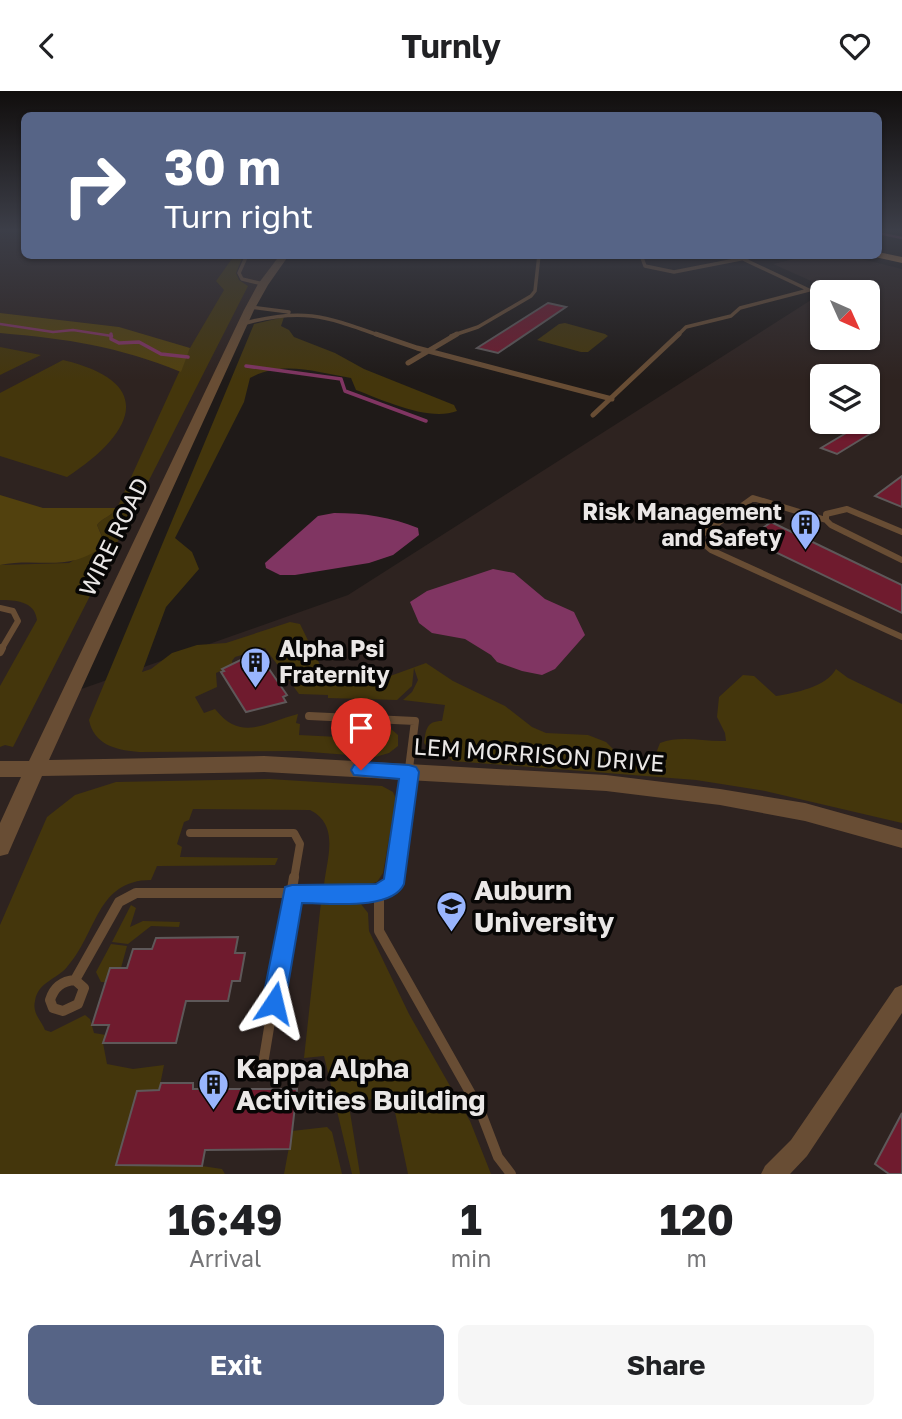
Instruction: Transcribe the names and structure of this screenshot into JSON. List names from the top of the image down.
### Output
{
  "streets": {
    "street": ["WIRE ROAD", "LEM MORRISON DRIVE"]
  },
  "crossings": [
    ["WIRE ROAD", "LEM MORRISON DRIVE"]
  ],
  "places": {
    "building": ["Risk Management and Safety", "Alpha Psi Fraternity", "Kappa Alpha Activities Building"],
    "school or university": ["Auburn University"]
  },
  "north": "bottom right",
  "page": {
    "header": "Turnly",
    "turn": ["30 m", "Turn right"],
    "eta": [
      "16:49",
      "Arrival",
      "1",
      "min",
      "120",
      "m"
    ],
    "buttons": ["Exit", "Share"]
  }
}
